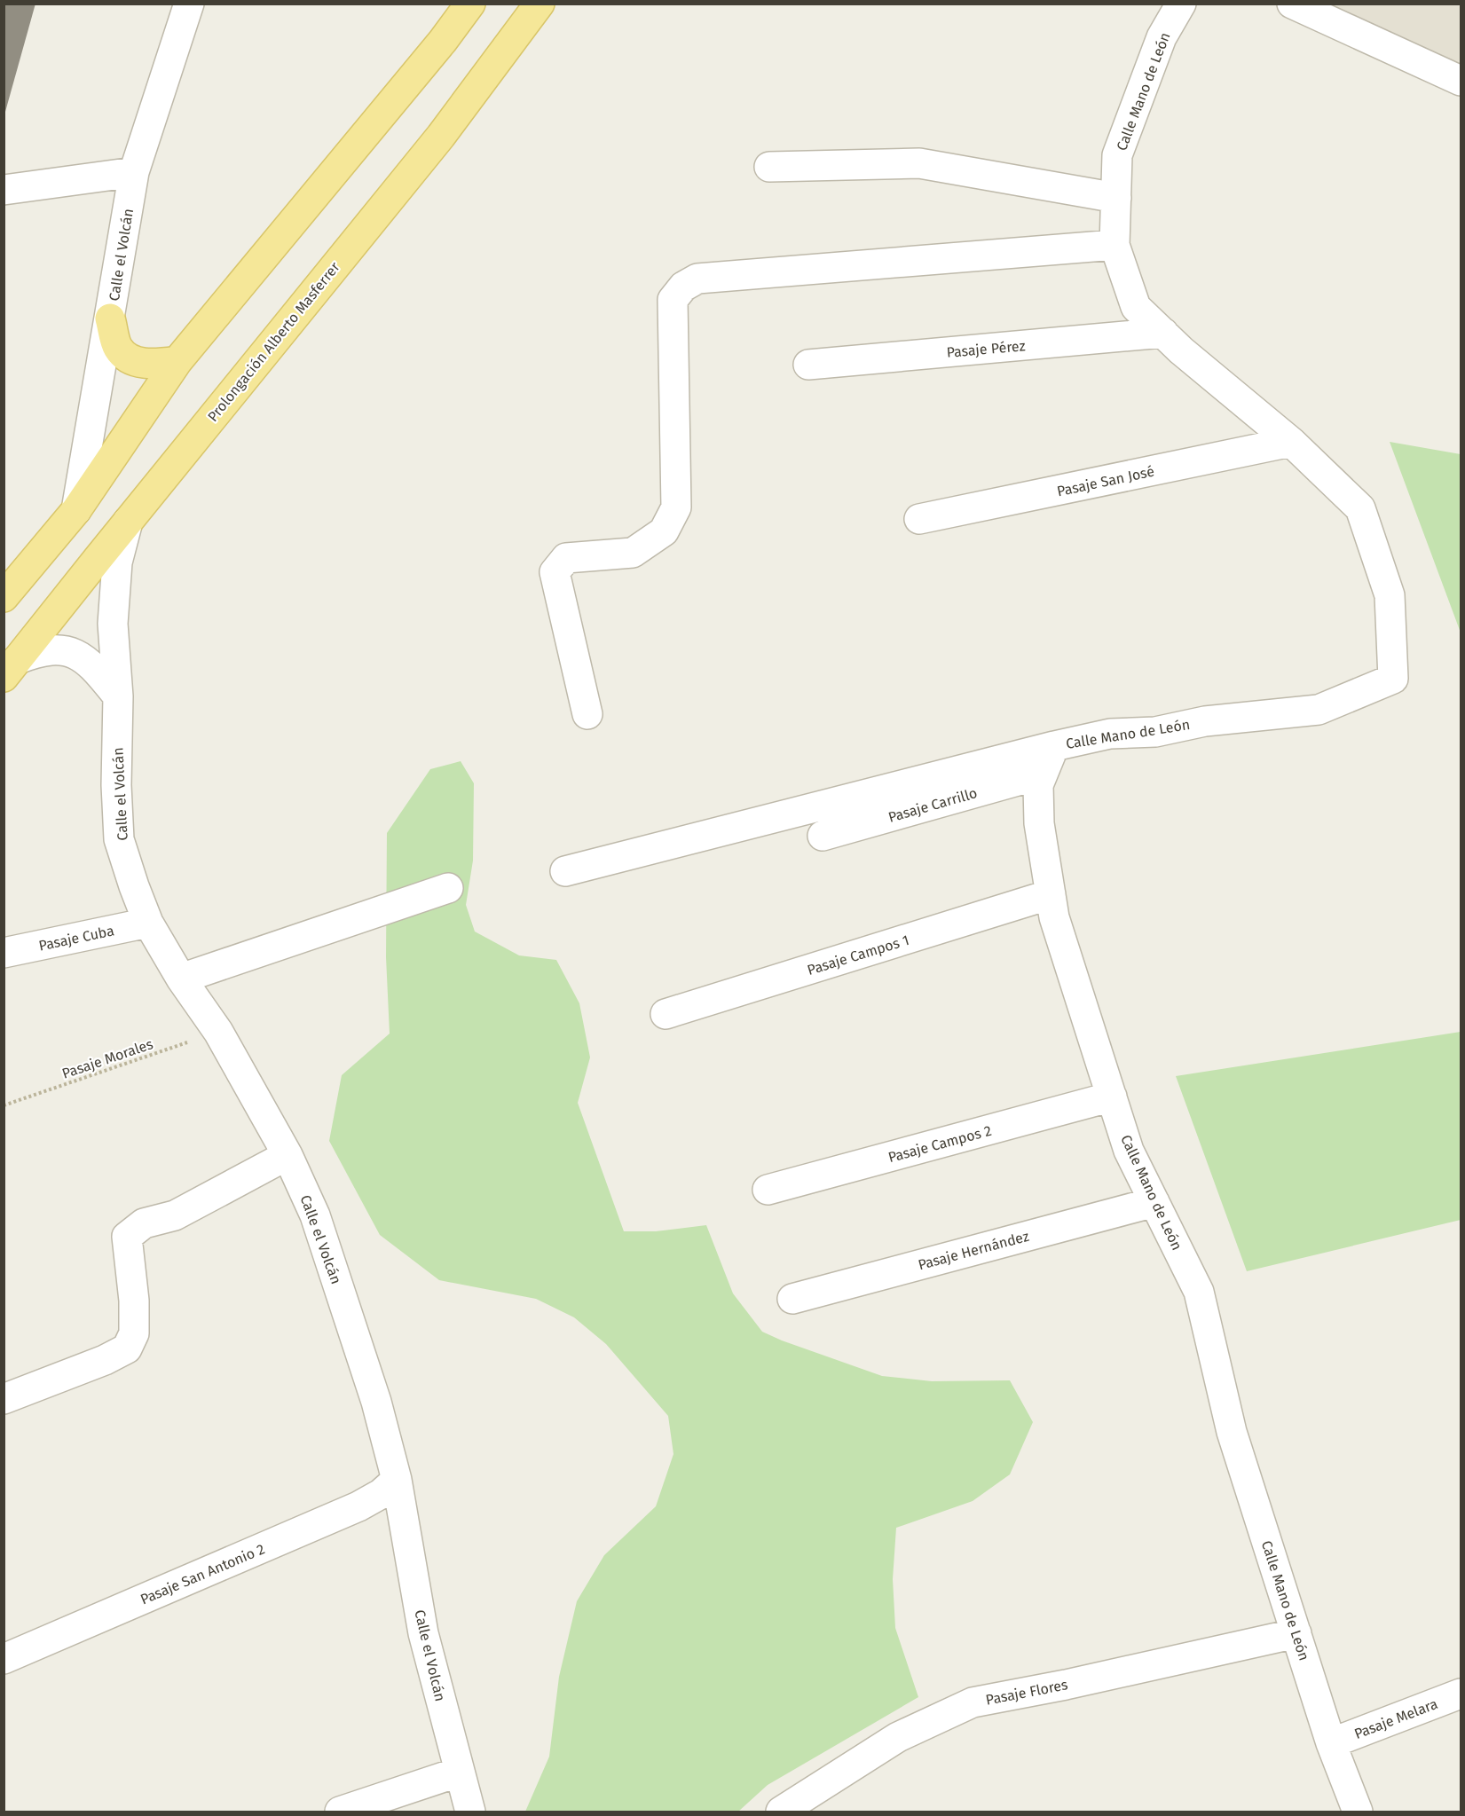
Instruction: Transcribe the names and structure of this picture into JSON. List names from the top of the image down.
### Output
{
  "streets": {
    "main road": ["Prolongación Alberto Masferrer"],
    "street": [
      "Calle Mano de León",
      "Calle el Volcán",
      "Pasaje Pérez",
      "Pasaje San José",
      "Pasaje Carrillo",
      "Pasaje Cuba",
      "Pasaje Campos 1",
      "Pasaje Campos 2",
      "Pasaje Hernández",
      "Pasaje San Antonio 2",
      "Pasaje Flores",
      "Pasaje Melara"
    ],
    "path": ["Pasaje Morales"]
  },
  "crossings": [
    ["Calle Mano de León", "Pasaje Pérez"],
    ["Calle Mano de León", "Pasaje San José"],
    ["Calle Mano de León", "Pasaje Carrillo"],
    ["Calle Mano de León", "Pasaje Campos 1"],
    ["Calle Mano de León", "Pasaje Campos 2"],
    ["Calle Mano de León", "Pasaje Hernández"],
    ["Calle Mano de León", "Pasaje Flores"],
    ["Calle Mano de León", "Pasaje Melara"],
    ["Calle el Volcán", "Prolongación Alberto Masferrer"],
    ["Calle el Volcán", "Pasaje Cuba"],
    ["Calle el Volcán", "Pasaje Morales"],
    ["Calle el Volcán", "Pasaje San Antonio 2"]
  ]
}
